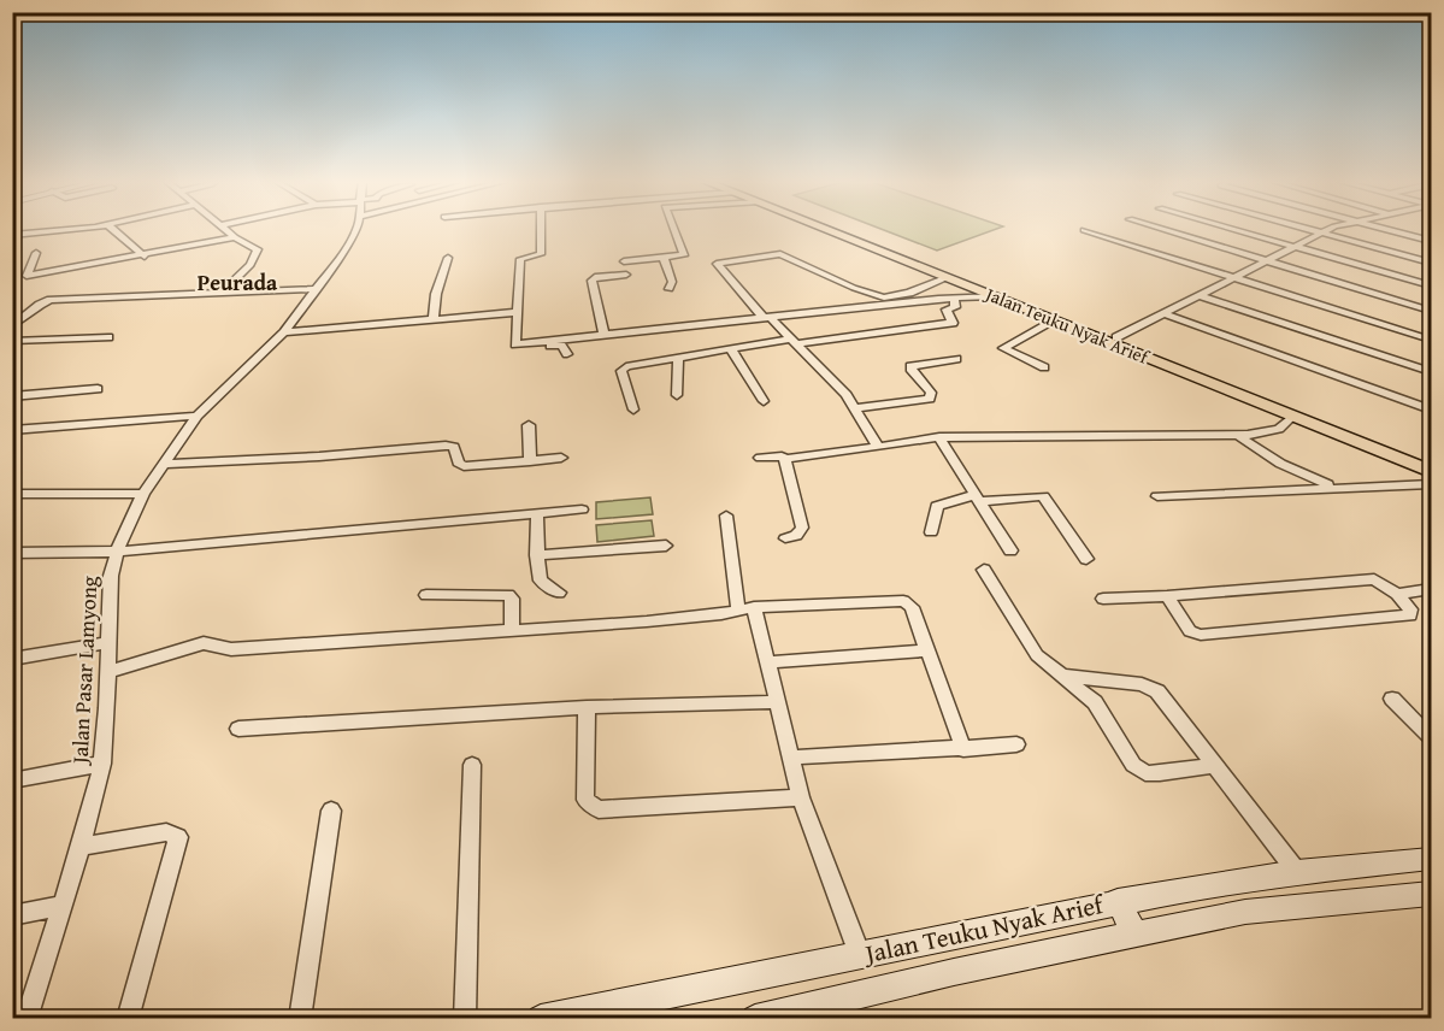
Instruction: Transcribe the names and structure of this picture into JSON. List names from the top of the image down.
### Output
{
  "streets": {
    "highway": ["Jalan Teuku Nyak Arief"],
    "street": ["Jalan Pasar Lamyong"]
  },
  "districts": ["Peurada"]
}
